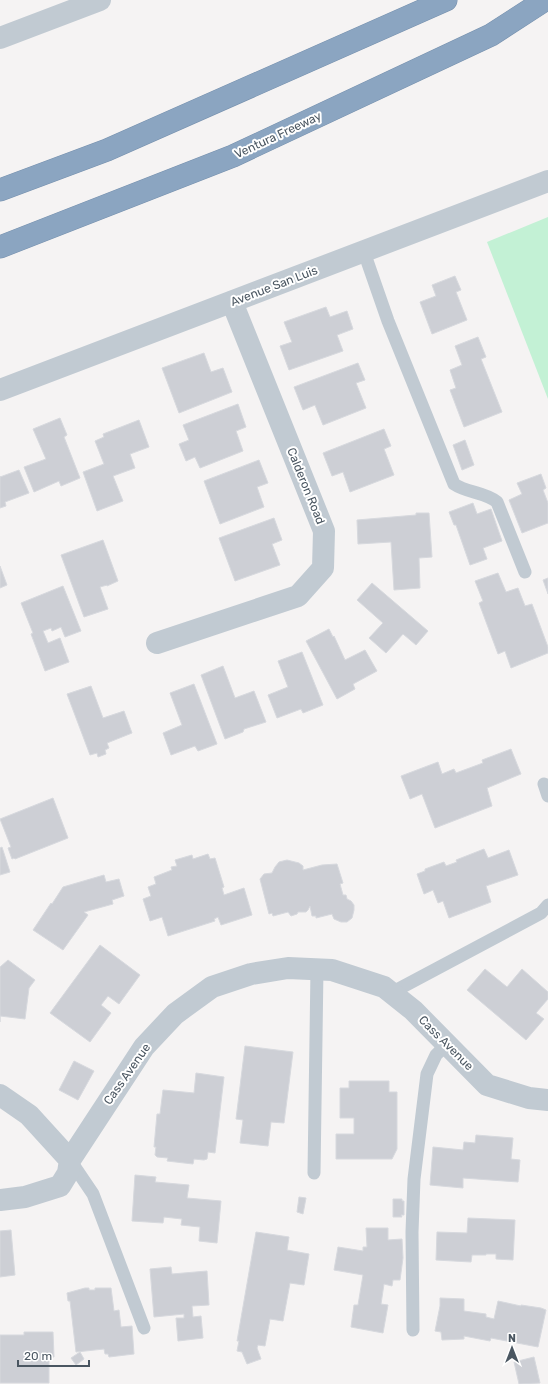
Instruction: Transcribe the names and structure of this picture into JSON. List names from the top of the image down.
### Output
{
  "streets": {
    "highway": ["Ventura Freeway"],
    "street": ["Avenue San Luis", "Calderon Road", "Cass Avenue"]
  },
  "crossings": [
    ["Avenue San Luis", "Calderon Road"]
  ],
  "scale_bar": "20 m",
  "north": "top"
}
